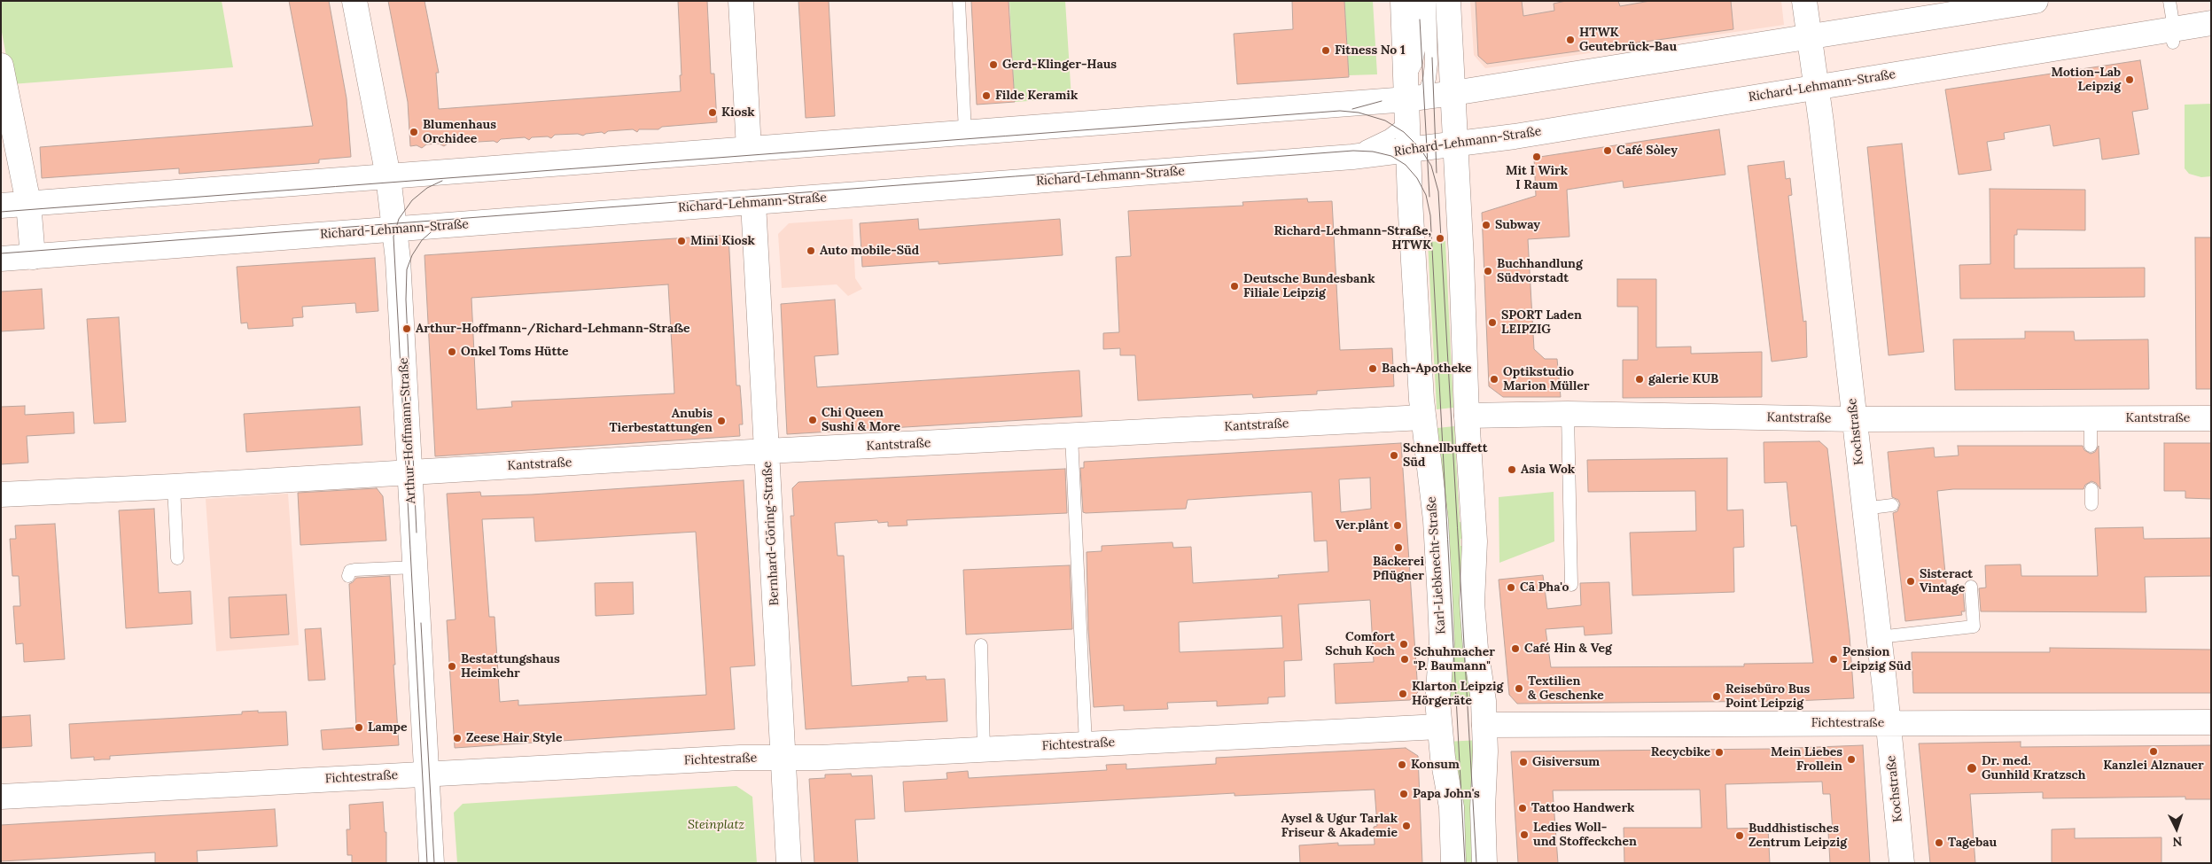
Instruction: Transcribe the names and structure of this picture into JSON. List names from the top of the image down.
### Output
{
  "streets": {
    "street": [
      "Richard-Lehmann-Straße",
      "Kantstraße",
      "Arthur-Hoffmann-Straße",
      "Kochstraße",
      "Bernhard-Göring-Straße",
      "Karl-Liebknecht-Straße",
      "Fichtestraße"
    ]
  },
  "crossings": [
    ["Richard-Lehmann-Straße", "Arthur-Hoffmann-Straße"],
    ["Richard-Lehmann-Straße", "Kochstraße"],
    ["Richard-Lehmann-Straße", "Bernhard-Göring-Straße"],
    ["Richard-Lehmann-Straße", "Karl-Liebknecht-Straße"],
    ["Kantstraße", "Arthur-Hoffmann-Straße"],
    ["Kantstraße", "Kochstraße"],
    ["Kantstraße", "Bernhard-Göring-Straße"],
    ["Kantstraße", "Karl-Liebknecht-Straße"],
    ["Arthur-Hoffmann-Straße", "Fichtestraße"],
    ["Kochstraße", "Fichtestraße"],
    ["Bernhard-Göring-Straße", "Fichtestraße"],
    ["Karl-Liebknecht-Straße", "Fichtestraße"]
  ],
  "parks": ["Steinplatz"],
  "places": [
    "HTWK Geutebrück-Bau",
    "Fitness No 1",
    "Gerd-Klinger-Haus",
    "Motion-Lab Leipzig",
    "Filde Keramik",
    "Kiosk",
    "Blumenhaus Orchidee",
    "Café Sòley",
    "Mit I Wirk I Raum",
    "Subway",
    "Richard-Lehmann-Straße, HTWK",
    "Mini Kiosk",
    "Auto mobile-Süd",
    "Buchhandlung Südvorstadt",
    "Deutsche Bundesbank Filiale Leipzig",
    "SPORT Laden LEIPZIG",
    "Arthur-Hoffmann-/Richard-Lehmann-Straße",
    "Onkel Toms Hütte",
    "Bach-Apotheke",
    "Optikstudio Marion Müller",
    "galerie KUB",
    "Chi Queen Sushi & More",
    "Anubis Tierbestattungen",
    "Schnellbuffett Süd",
    "Asia Wok",
    "Ver.plånt",
    "Bäckerei Pflügner",
    "Sisteract Vintage",
    "Cā Pha'o",
    "Comfort Schuh Koch",
    "Café Hin & Veg",
    "Schuhmacher \"P. Baumann\"",
    "Pension Leipzig Süd",
    "Bestattungshaus Heimkehr",
    "Textilien & Geschenke",
    "Klarton Leipzig Hörgeräte",
    "Reisebüro Bus Point Leipzig",
    "Lampe",
    "Zeese Hair Style",
    "Kanzlei Alznauer",
    "Recycbike",
    "Mein Liebes Frollein",
    "Gisiversum",
    "Konsum",
    "Dr. med. Gunhild Kratzsch",
    "Papa John's",
    "Tattoo Handwerk",
    "Aysel & Ugur Tarlak Friseur & Akademie",
    "Ledies Woll- und Stoffeckchen",
    "Buddhistisches Zentrum Leipzig",
    "Tagebau"
  ],
  "north": "bottom"
}
